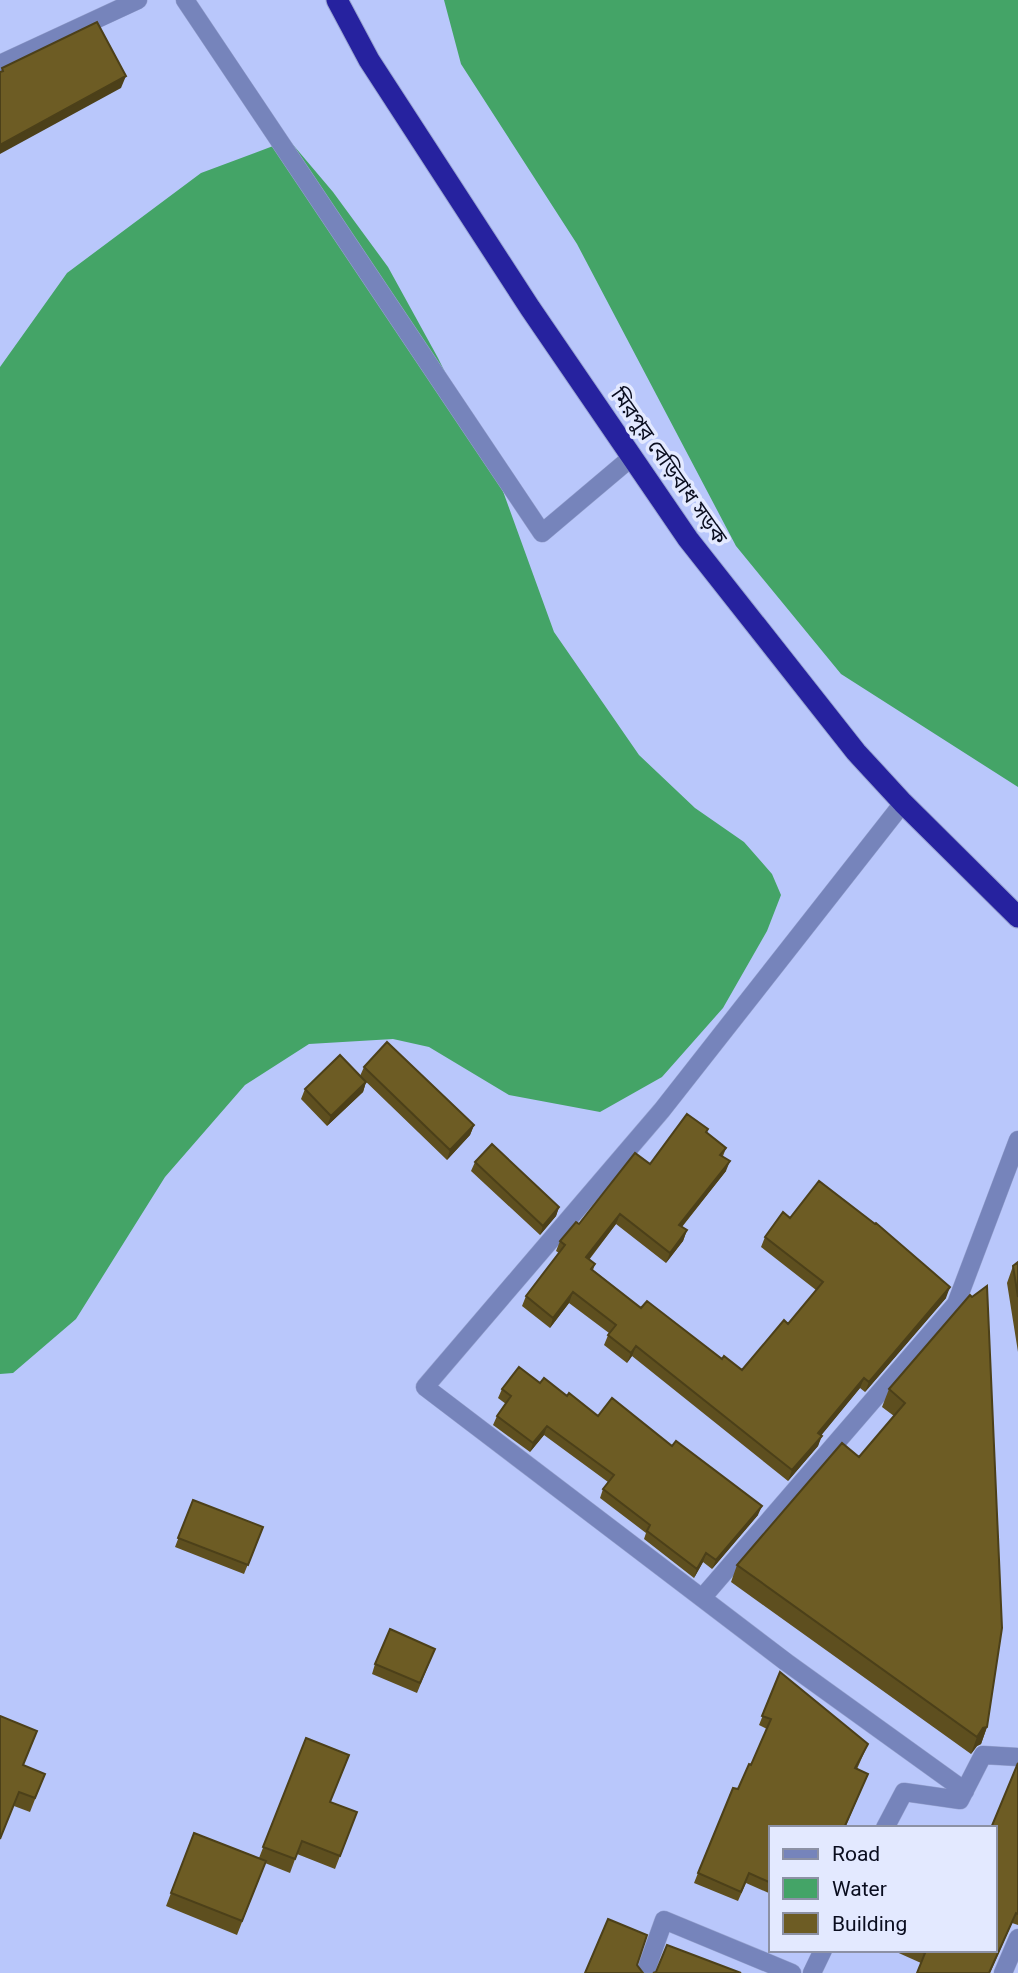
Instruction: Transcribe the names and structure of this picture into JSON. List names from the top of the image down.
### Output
{
  "streets": {
    "highway": ["মিরপুর বেড়িবাধ সড়ক"]
  },
  "legend": ["Road", "Water", "Building"]
}
